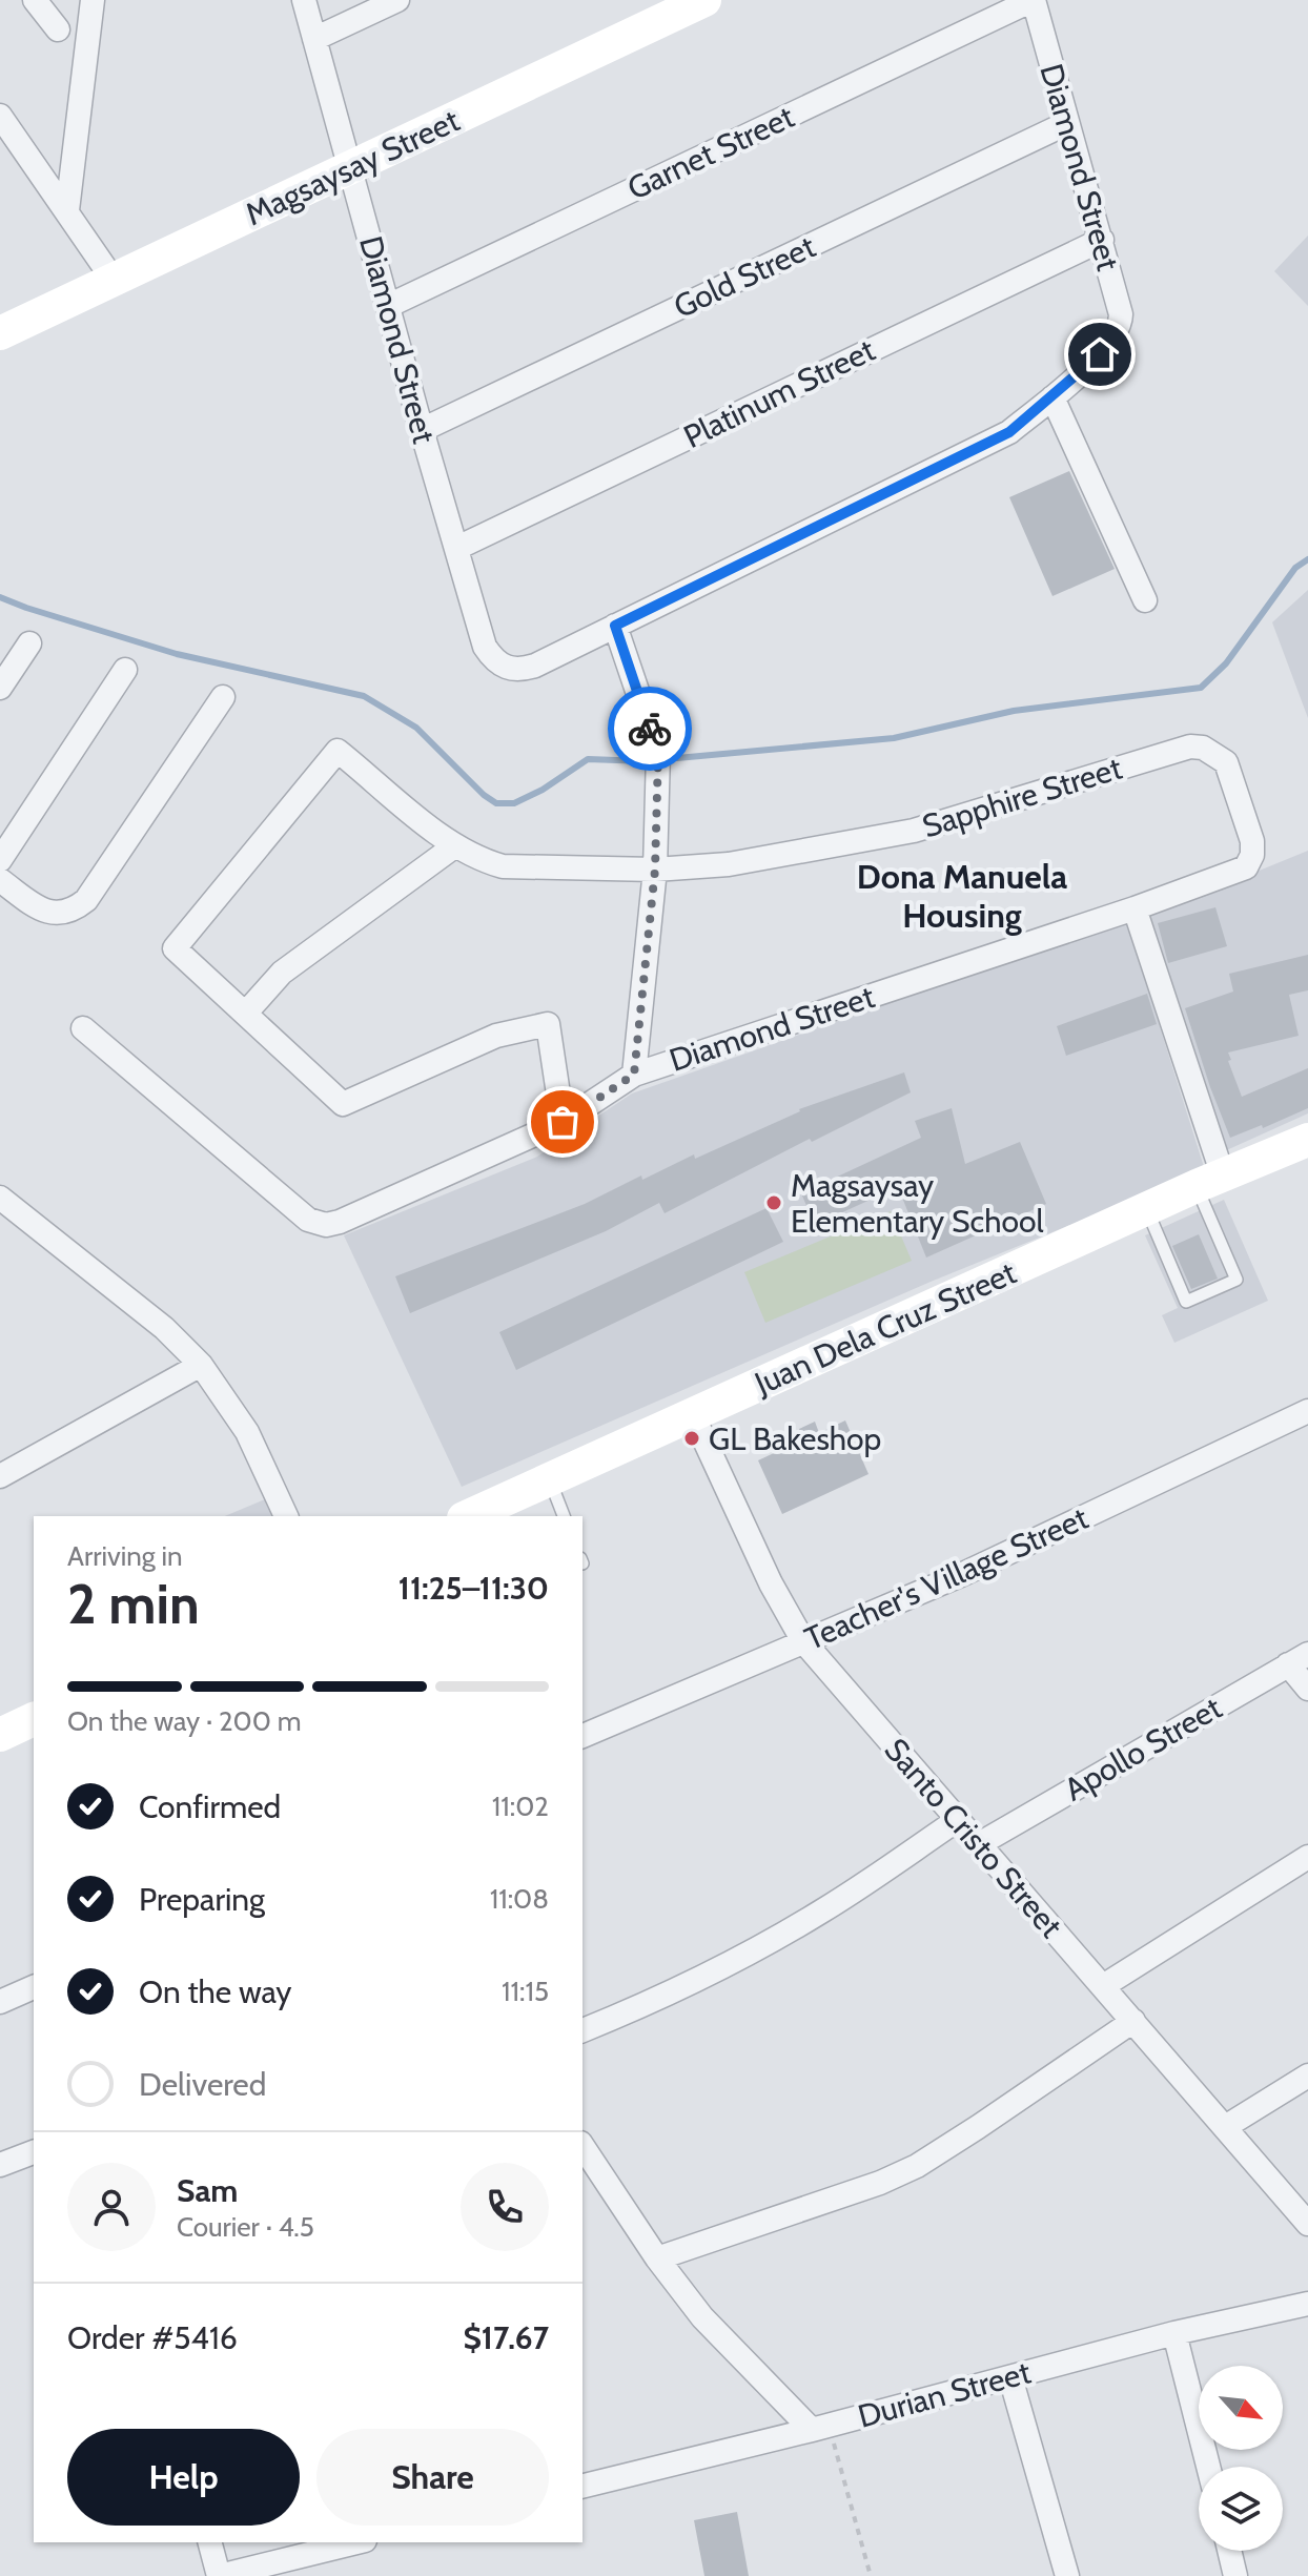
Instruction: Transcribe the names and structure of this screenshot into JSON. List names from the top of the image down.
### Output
{
  "streets": {
    "street": [
      "Garnet Street",
      "Magsaysay Street",
      "Diamond Street",
      "Gold Street",
      "Platinum Street",
      "Sapphire Street",
      "Juan Dela Cruz Street",
      "Teacher's Village Street",
      "Apollo Street",
      "Santo Cristo Street",
      "Durian Street"
    ]
  },
  "crossings": [
    ["Garnet Street", "Diamond Street"],
    ["Magsaysay Street", "Diamond Street"],
    ["Diamond Street", "Gold Street"],
    ["Diamond Street", "Platinum Street"],
    ["Diamond Street", "Sapphire Street"],
    ["Juan Dela Cruz Street", "Santo Cristo Street"],
    ["Teacher's Village Street", "Santo Cristo Street"],
    ["Apollo Street", "Santo Cristo Street"]
  ],
  "districts": ["Dona Manuela Housing"],
  "places": ["Magsaysay Elementary School", "GL Bakeshop"],
  "north": "bottom right",
  "page": {
    "heading": ["2 min", "Arriving in", "11:25–11:30"],
    "panel": [
      "Sam",
      "Courier · 4.5",
      "Order #5416",
      "$17.67"
    ],
    "bar": "On the way · 200 m",
    "list": [
      ["Confirmed", "11:02"],
      ["Preparing", "11:08"],
      ["On the way", "11:15"],
      "Delivered"
    ],
    "buttons": ["Help", "Share"]
  }
}
